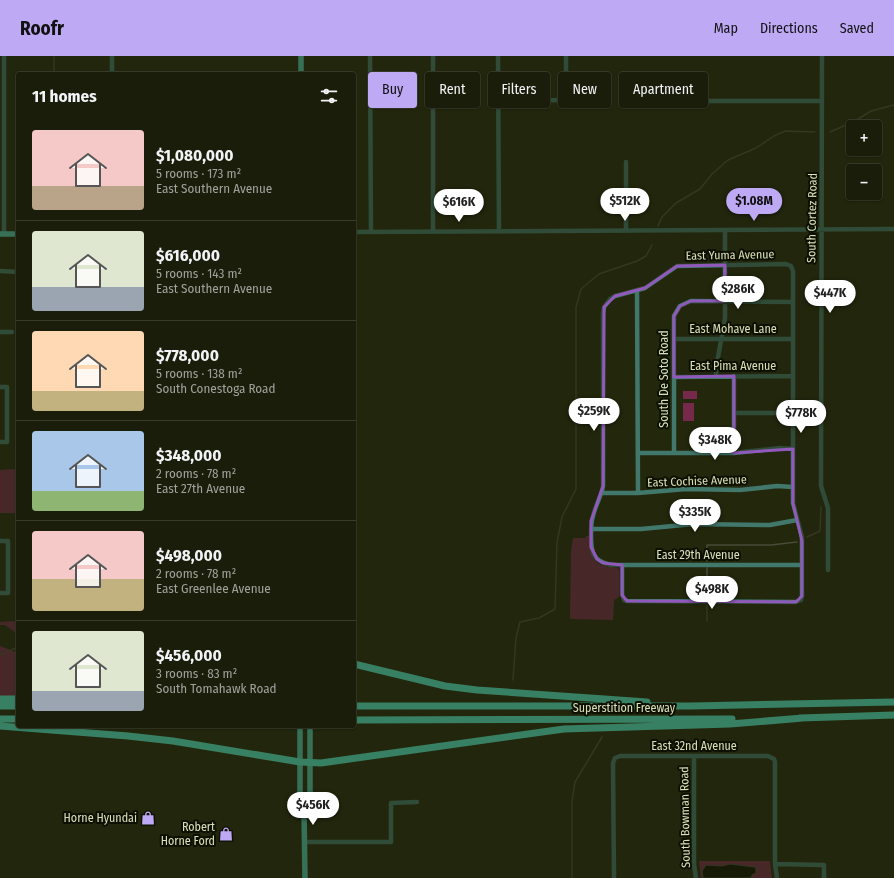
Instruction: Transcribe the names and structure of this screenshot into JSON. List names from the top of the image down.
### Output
{
  "streets": {
    "highway": ["Superstition Freeway"],
    "street": [
      "South Cortez Road",
      "East Yuma Avenue",
      "East Mohave Lane",
      "East Pima Avenue",
      "South De Soto Road",
      "East Cochise Avenue",
      "East 29th Avenue",
      "East 32nd Avenue",
      "South Bowman Road"
    ]
  },
  "crossings": [
    ["East Yuma Avenue", "East Cochise Avenue"],
    ["East Mohave Lane", "South De Soto Road"],
    ["East Pima Avenue", "South De Soto Road"],
    ["East 32nd Avenue", "South Bowman Road"]
  ],
  "places": {
    "shop": ["Horne Hyundai", "Robert Horne Ford"]
  },
  "page": {
    "header": "Roofr",
    "nav": ["Map", "Directions", "Saved"],
    "chip": [
      "Buy",
      "Rent",
      "Filters",
      "New",
      "Apartment"
    ],
    "heading": "11 homes",
    "map_buttons": ["+", "−"],
    "list": [
      {
        "name": "$1,080,000",
        "note": "5 rooms · 173 m² · East Southern Avenue"
      },
      {
        "name": "$616,000",
        "note": "5 rooms · 143 m² · East Southern Avenue"
      },
      {
        "name": "$778,000",
        "note": "5 rooms · 138 m² · South Conestoga Road"
      },
      {
        "name": "$348,000",
        "note": "2 rooms · 78 m² · East 27th Avenue"
      },
      {
        "name": "$498,000",
        "note": "2 rooms · 78 m² · East Greenlee Avenue"
      },
      {
        "name": "$456,000",
        "note": "3 rooms · 83 m² · South Tomahawk Road"
      }
    ],
    "price": [
      "$512K",
      "$1.08M",
      "$616K",
      "$286K",
      "$447K",
      "$259K",
      "$778K",
      "$348K",
      "$335K",
      "$498K",
      "$456K"
    ]
  }
}
